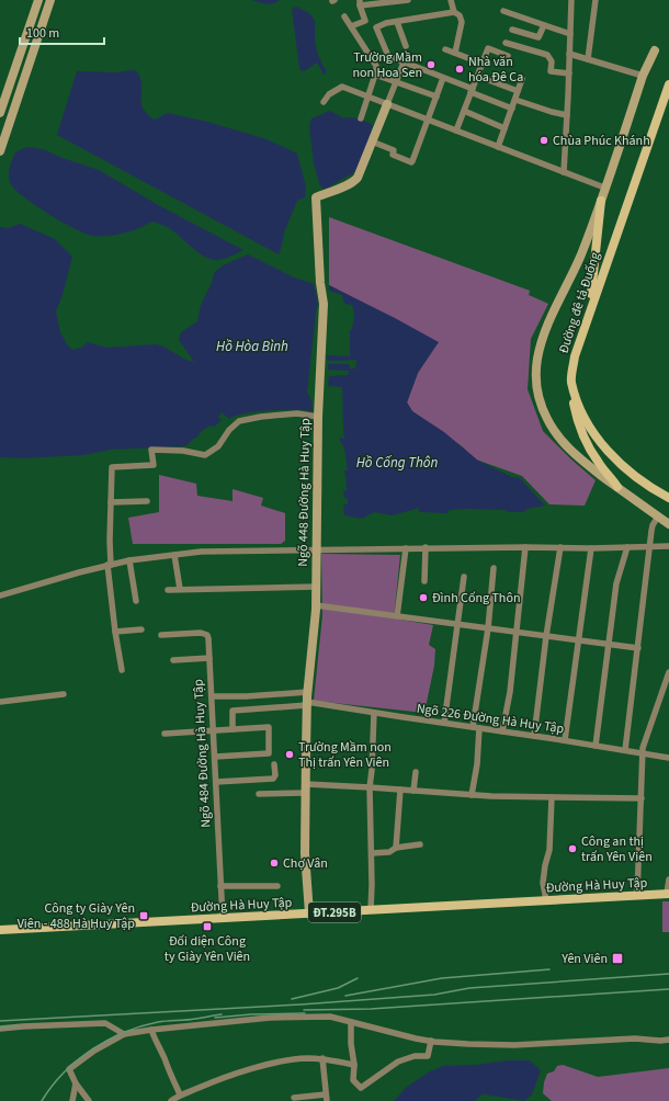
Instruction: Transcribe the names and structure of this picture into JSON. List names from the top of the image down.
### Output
{
  "streets": {
    "main road": ["Đường đê tả Đuống", "Đường Hà Huy Tập", "ĐT.295B"],
    "street": ["Ngõ 448 Đường Hà Huy Tập", "Ngõ 226 Đường Hà Huy Tập", "Ngõ 484 Đường Hà Huy Tập"]
  },
  "crossings": [
    ["Ngõ 448 Đường Hà Huy Tập", "Ngõ 226 Đường Hà Huy Tập"],
    ["Ngõ 448 Đường Hà Huy Tập", "Đường Hà Huy Tập"],
    ["Ngõ 484 Đường Hà Huy Tập", "Đường Hà Huy Tập"]
  ],
  "water": ["Hồ Hòa Bình", "Hồ Cống Thôn"],
  "places": {
    "other": [
      "Trường Mầm non Hoa Sen",
      "Nhà văn hóa Đê Ca",
      "Chùa Phúc Khánh",
      "Đình Cống Thôn",
      "Trường Mầm non Thị trấn Yên Viên",
      "Công an thị trấn Yên Viên",
      "Chợ Vân"
    ],
    "transit": ["Công ty Giày Yên Viên - 488 Hà Huy Tập", "Đối diện Công ty Giày Yên Viên", "Yên Viên"]
  },
  "scale_bar": "100 m"
}
